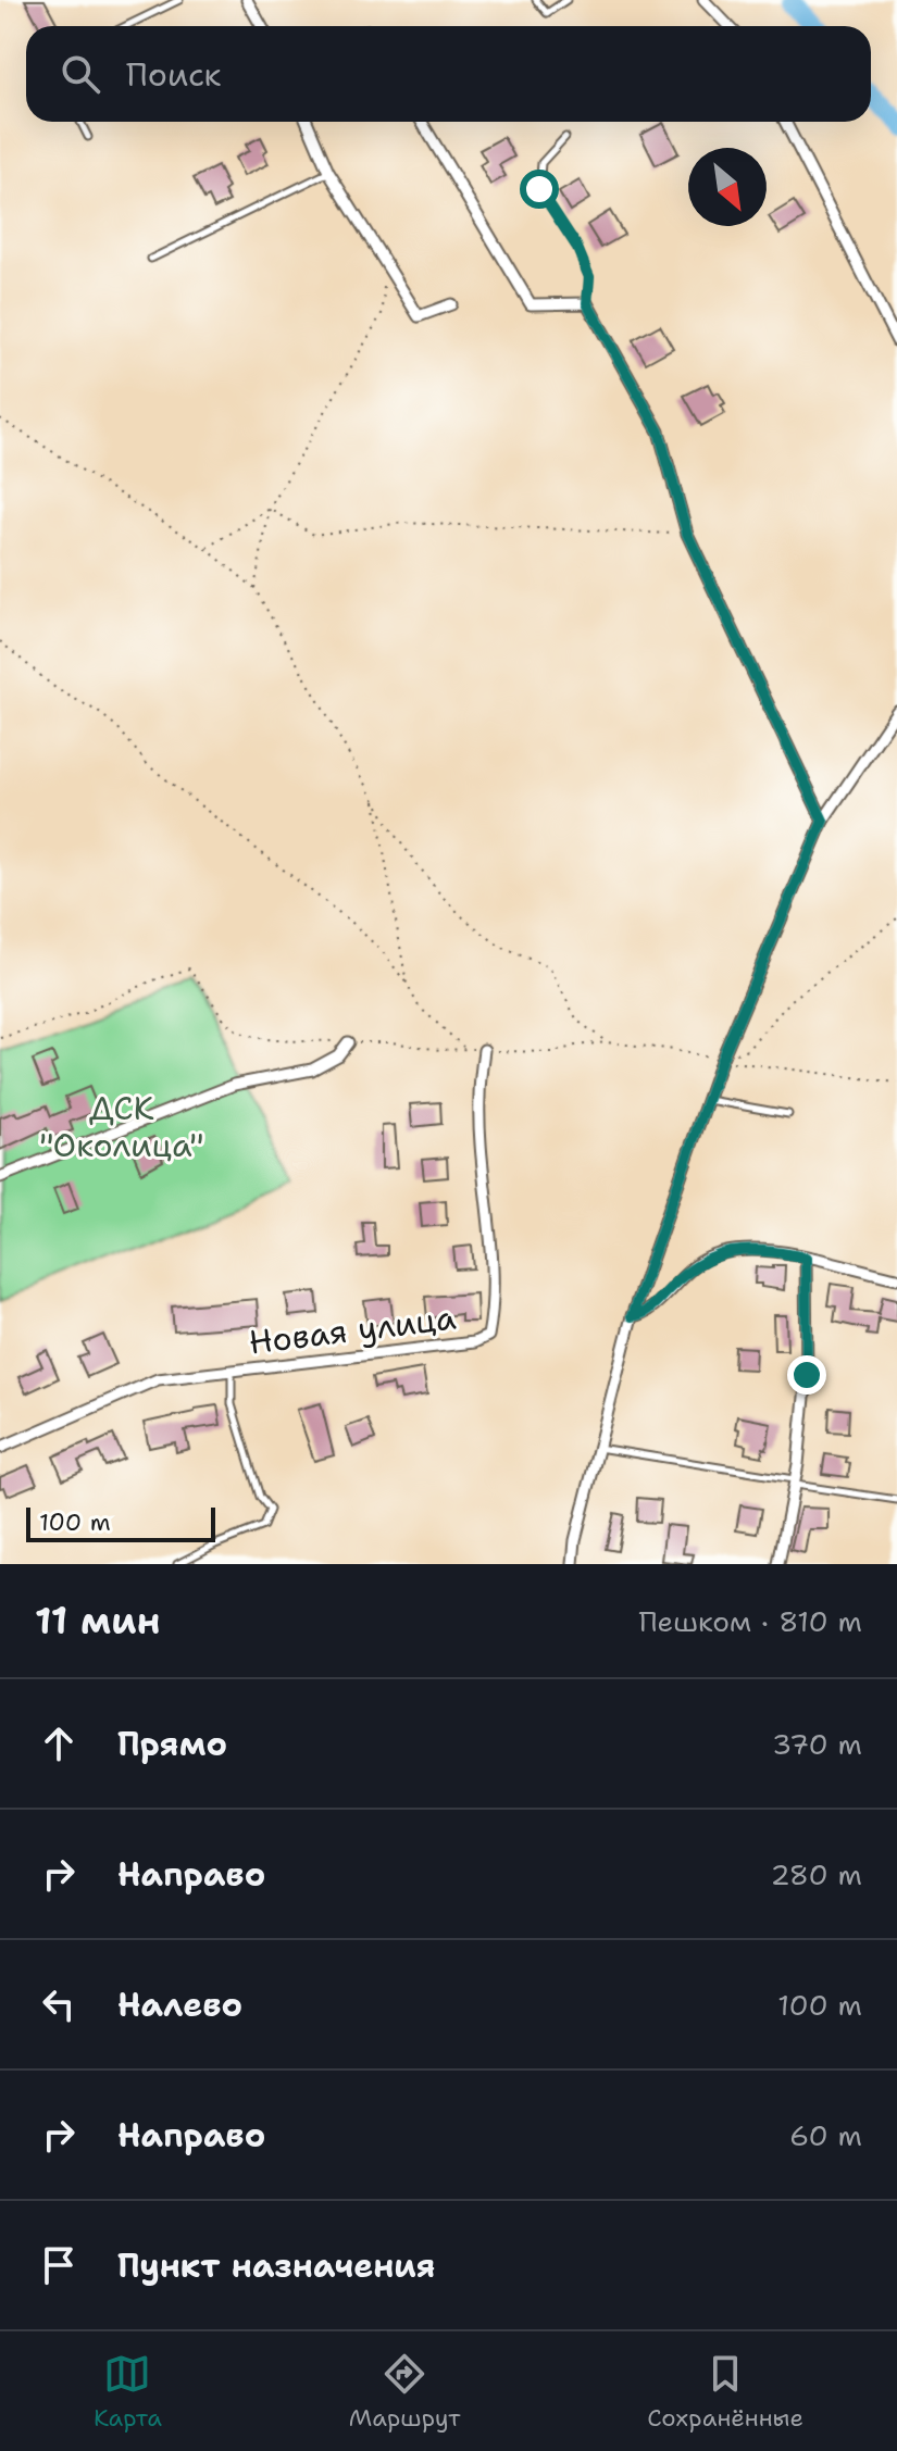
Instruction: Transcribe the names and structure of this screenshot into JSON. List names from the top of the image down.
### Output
{
  "streets": {
    "street": ["Новая улица"]
  },
  "parks": ["ДСК \"Околица\""],
  "scale_bar": "100 m",
  "north": "bottom right",
  "page": {
    "search": "Поиск",
    "scale": "100 m",
    "heading": ["11 мин", "Пешком · 810 m"],
    "list": [
      ["Прямо", "370 m"],
      ["Направо", "280 m"],
      ["Налево", "100 m"],
      ["Направо", "60 m"],
      "Пункт назначения"
    ],
    "nav": ["Карта", "Маршрут", "Сохранённые"]
  }
}
